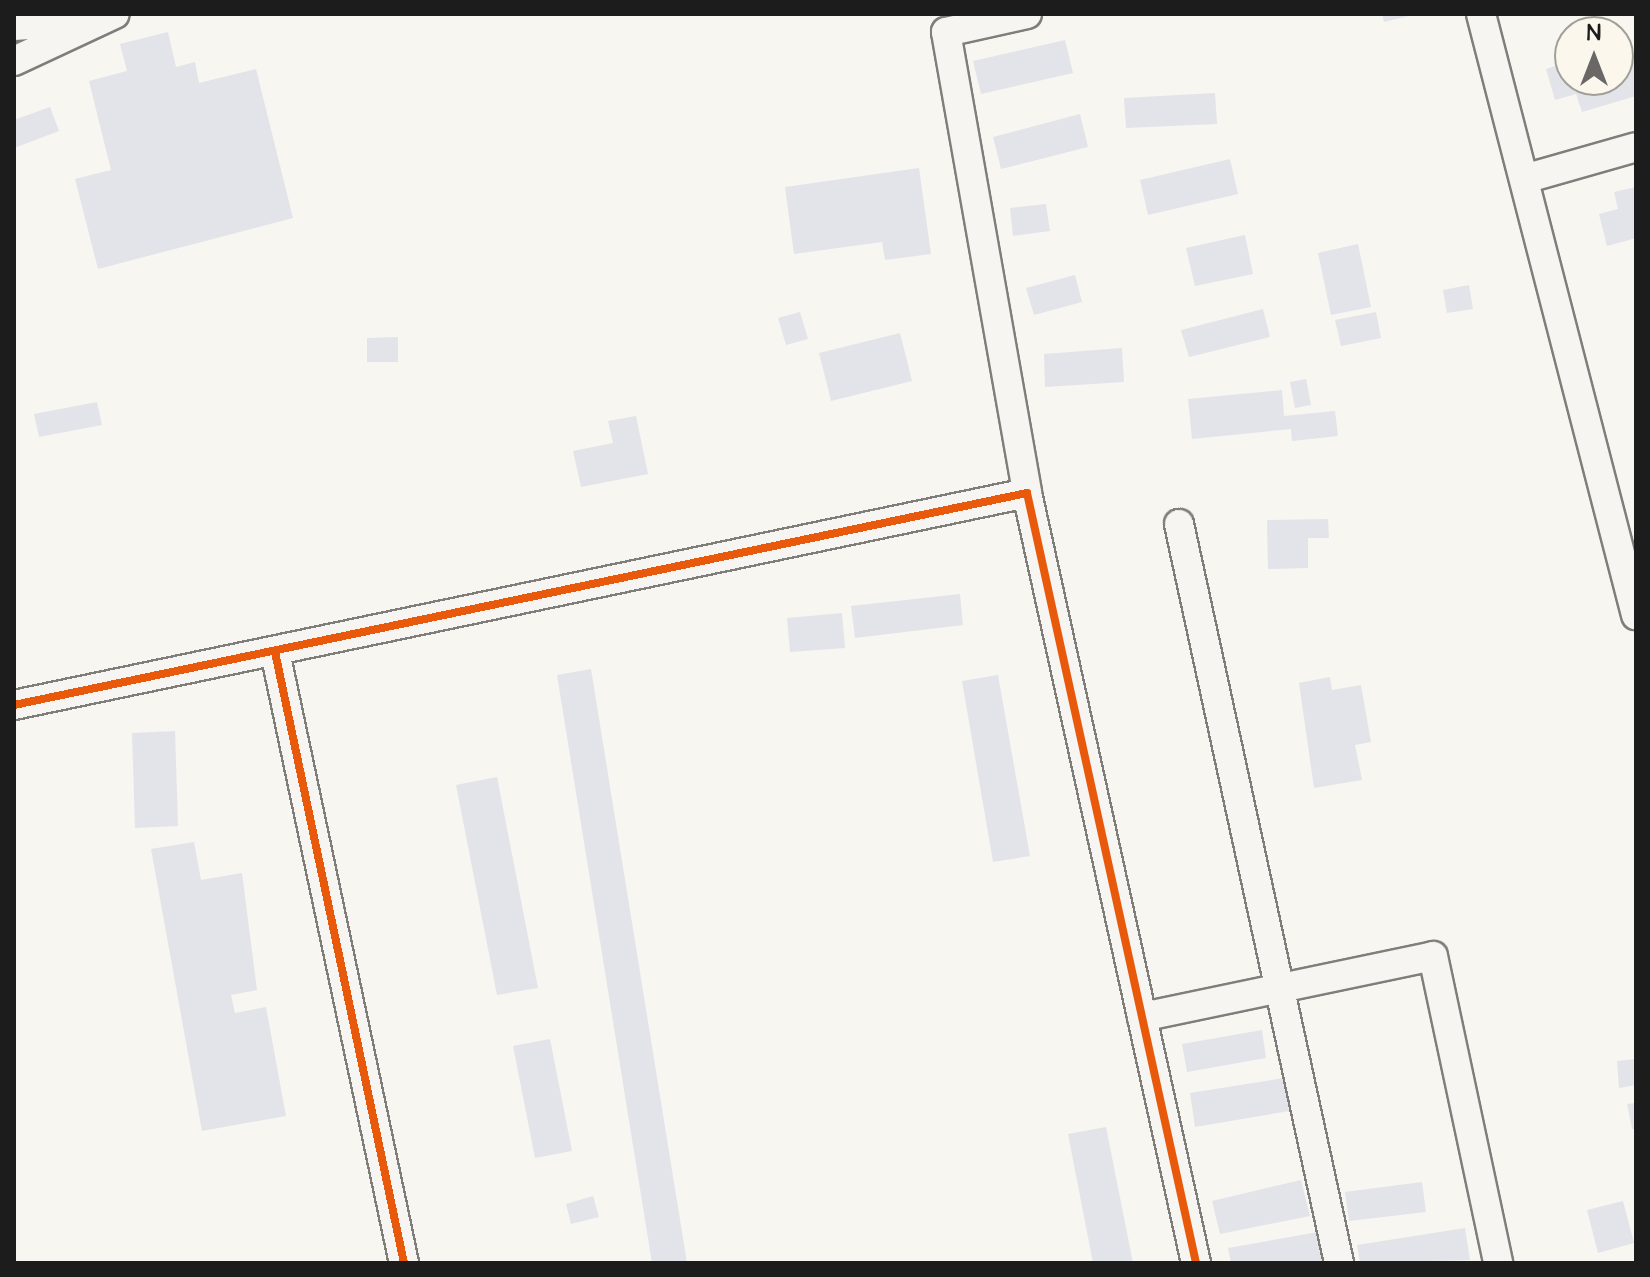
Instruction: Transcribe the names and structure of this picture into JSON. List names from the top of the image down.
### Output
{
  "north": "top"
}
